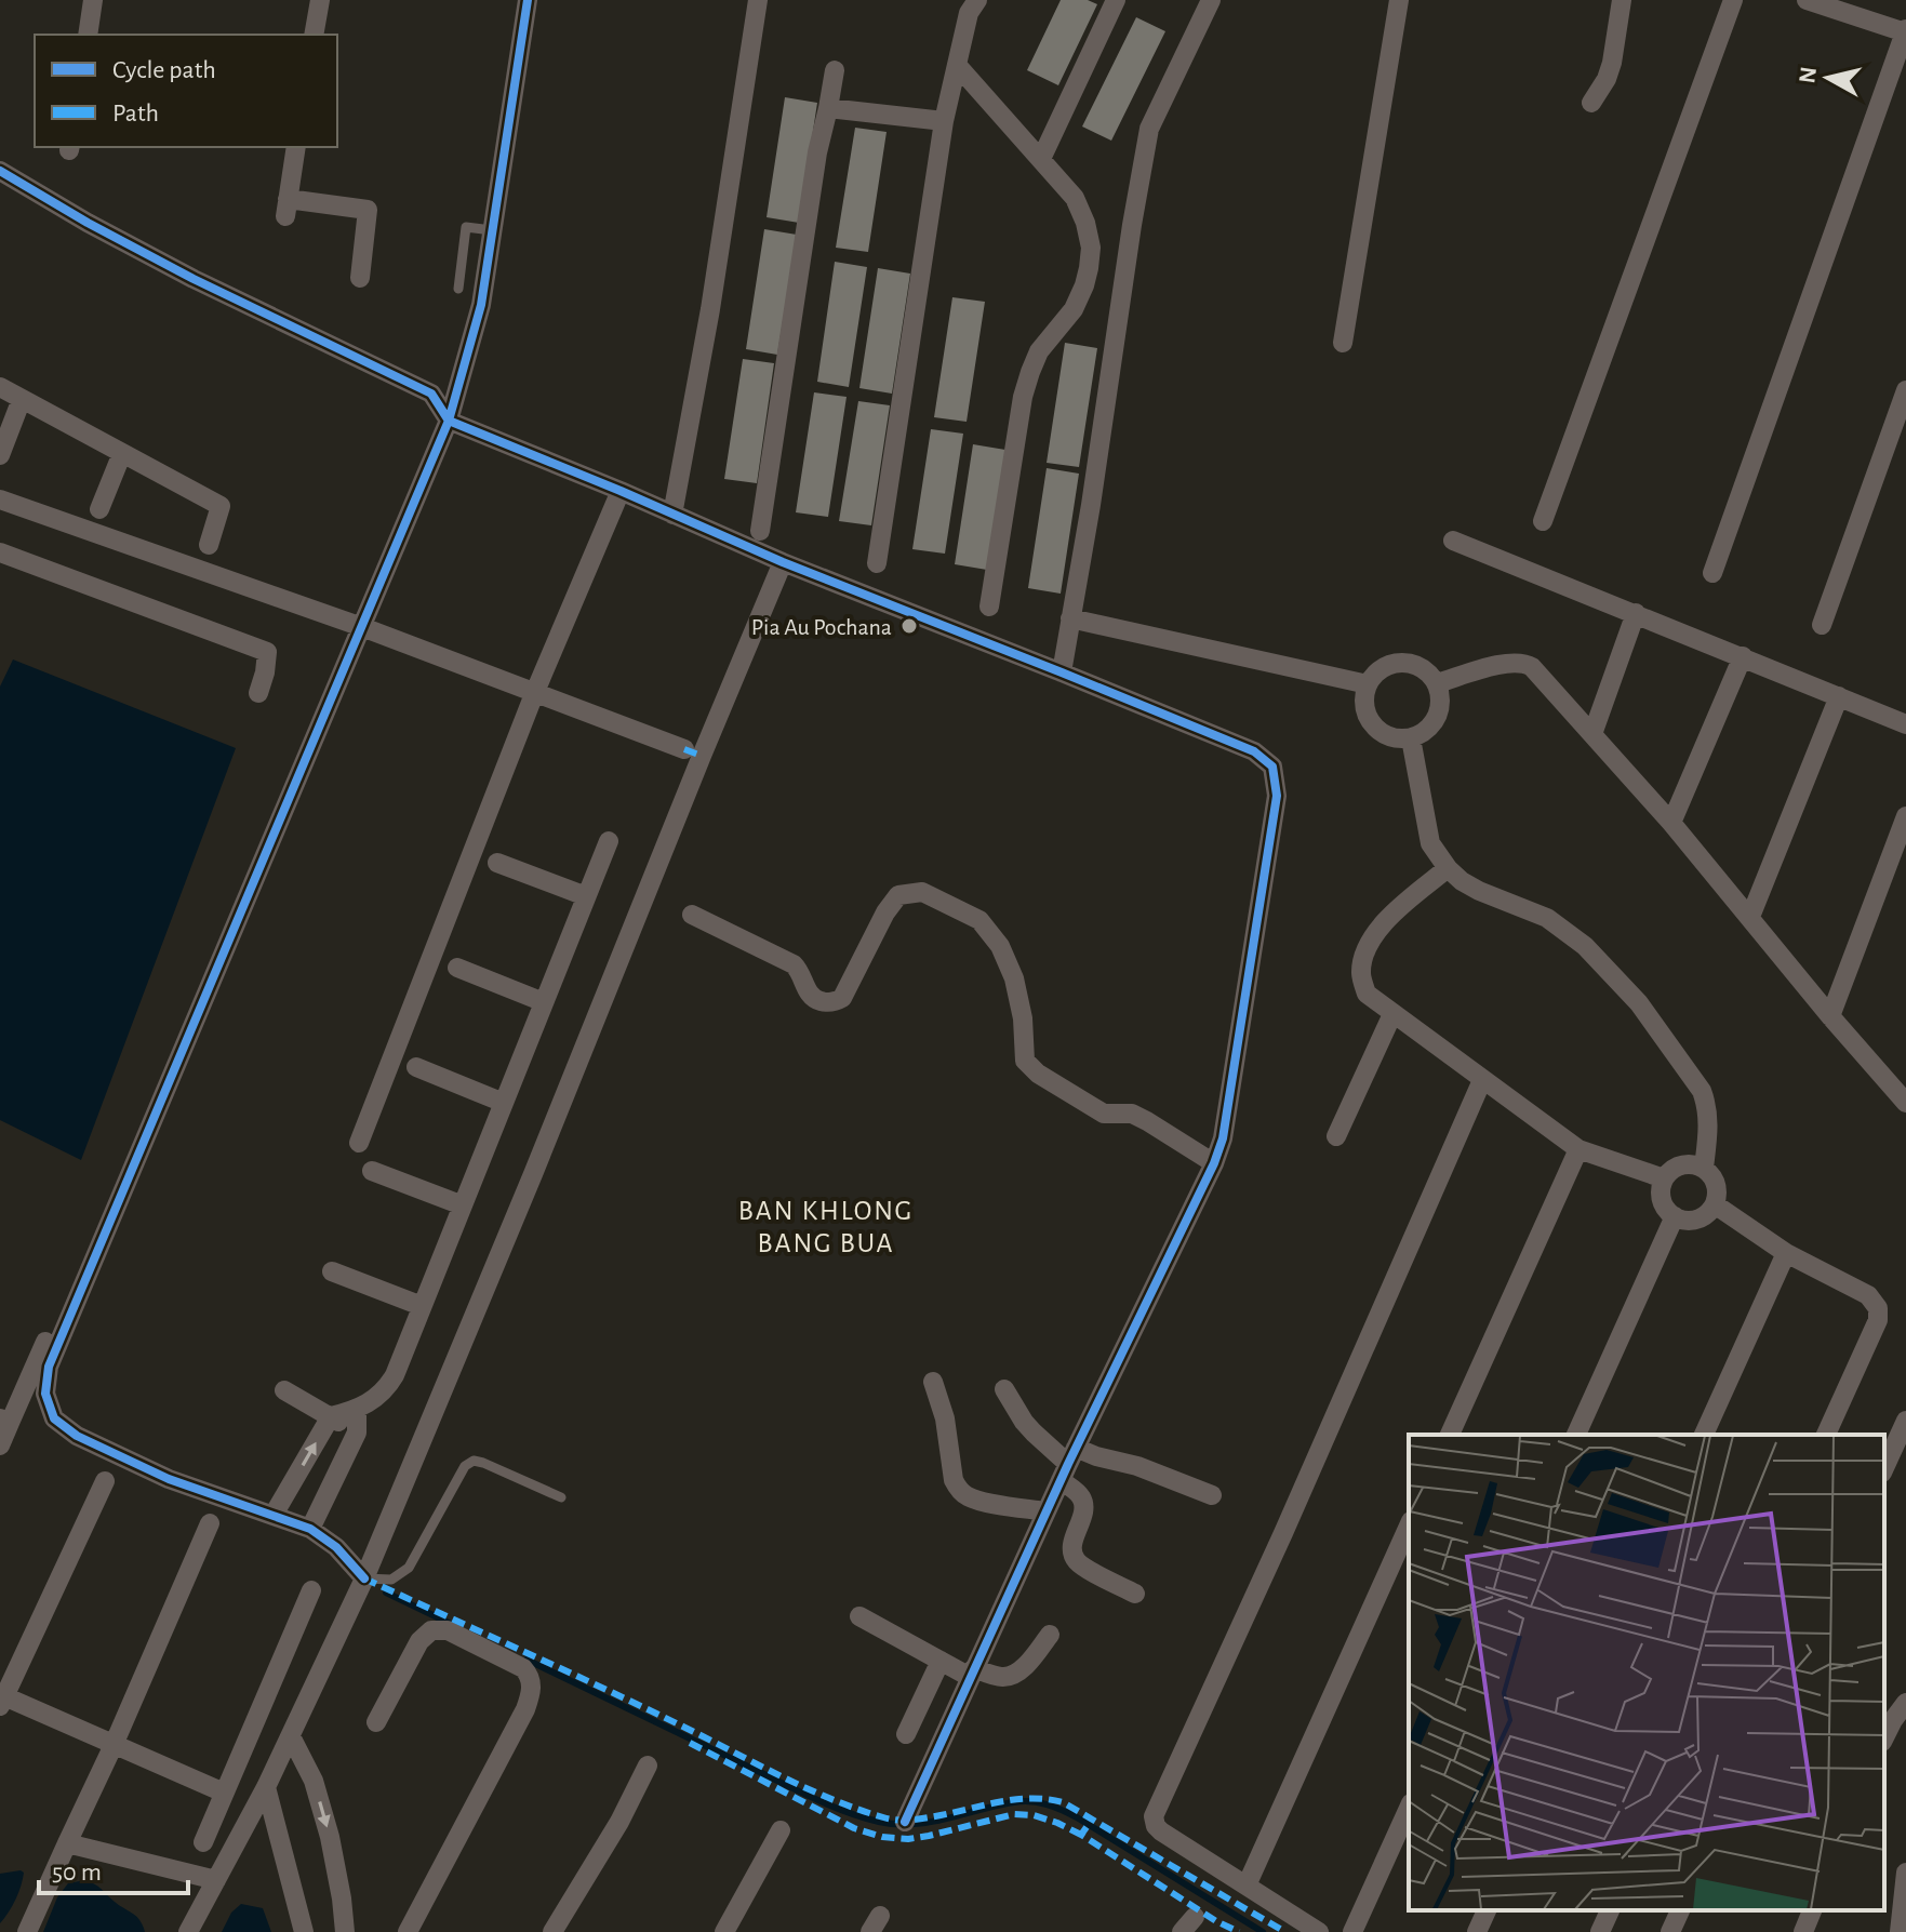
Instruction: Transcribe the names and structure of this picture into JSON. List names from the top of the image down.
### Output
{
  "districts": ["BAN KHLONG BANG BUA"],
  "places": ["Pia Au Pochana"],
  "legend": ["Cycle path", "Path"],
  "scale_bar": "50 m",
  "north": "left"
}
